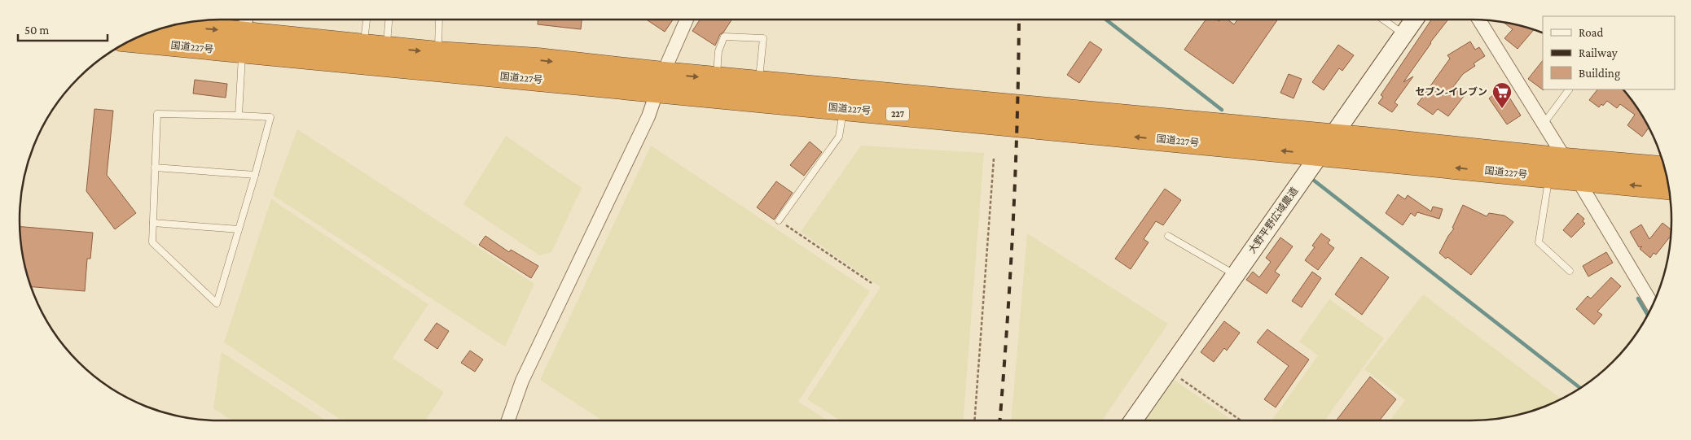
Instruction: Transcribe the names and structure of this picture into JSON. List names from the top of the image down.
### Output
{
  "streets": {
    "highway": ["国道227号", "227"],
    "street": ["大野平野広域農道"]
  },
  "crossings": [
    ["国道227号", "大野平野広域農道"]
  ],
  "places": {
    "supermarket": ["セブン-イレブン"]
  },
  "legend": ["Road", "Railway", "Building"],
  "scale_bar": "50 m"
}
